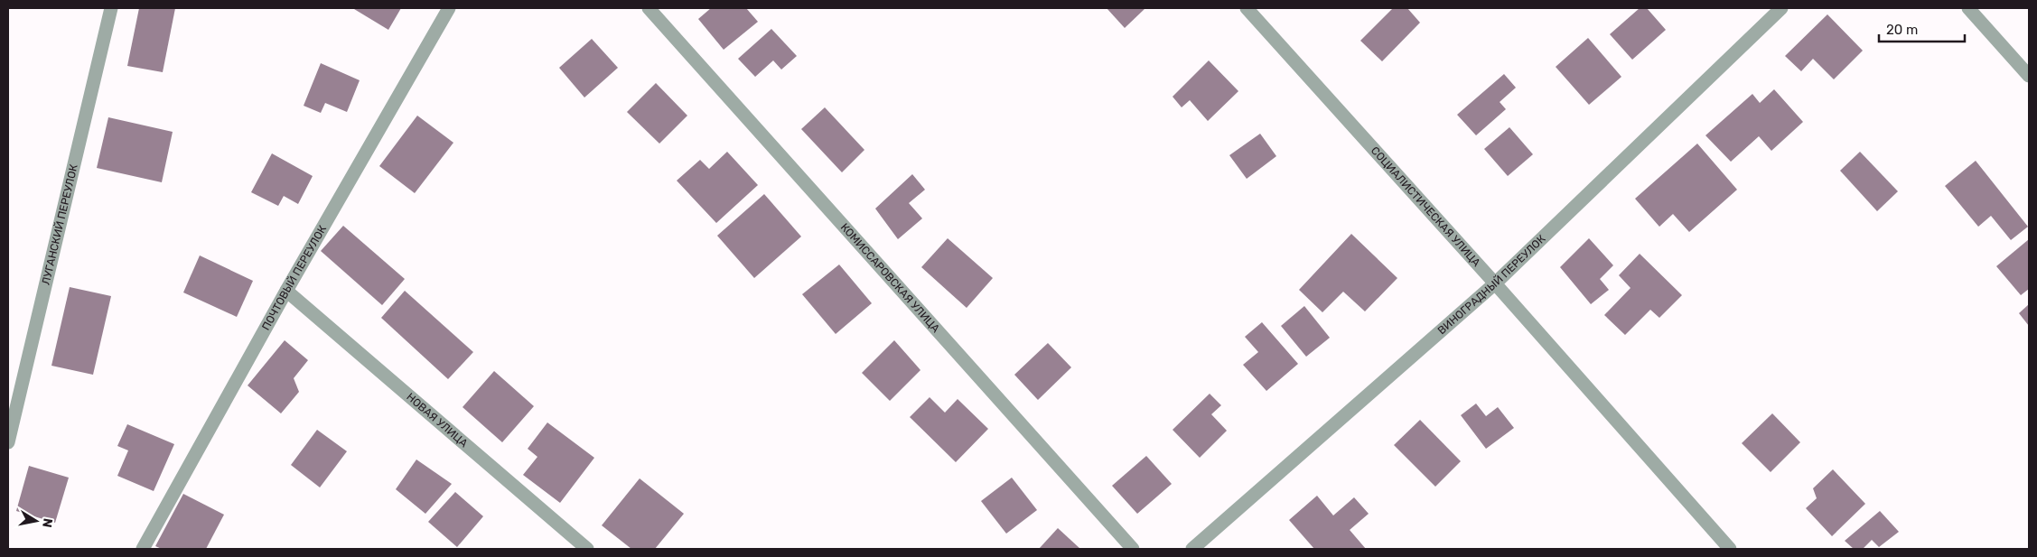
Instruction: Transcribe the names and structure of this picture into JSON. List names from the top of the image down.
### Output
{
  "streets": {
    "street": [
      "СОЦИАЛИСТИЧЕСКАЯ УЛИЦА",
      "ЛУГАНСКИЙ ПЕРЕУЛОК",
      "ПОЧТОВЫЙ ПЕРЕУЛОК",
      "КОМИССАРОВСКАЯ УЛИЦА",
      "ВИНОГРАДНЫЙ ПЕРЕУЛОК",
      "НОВАЯ УЛИЦА"
    ]
  },
  "crossings": [
    ["СОЦИАЛИСТИЧЕСКАЯ УЛИЦА", "ВИНОГРАДНЫЙ ПЕРЕУЛОК"],
    ["ПОЧТОВЫЙ ПЕРЕУЛОК", "НОВАЯ УЛИЦА"]
  ],
  "scale_bar": "20 m",
  "north": "right"
}
